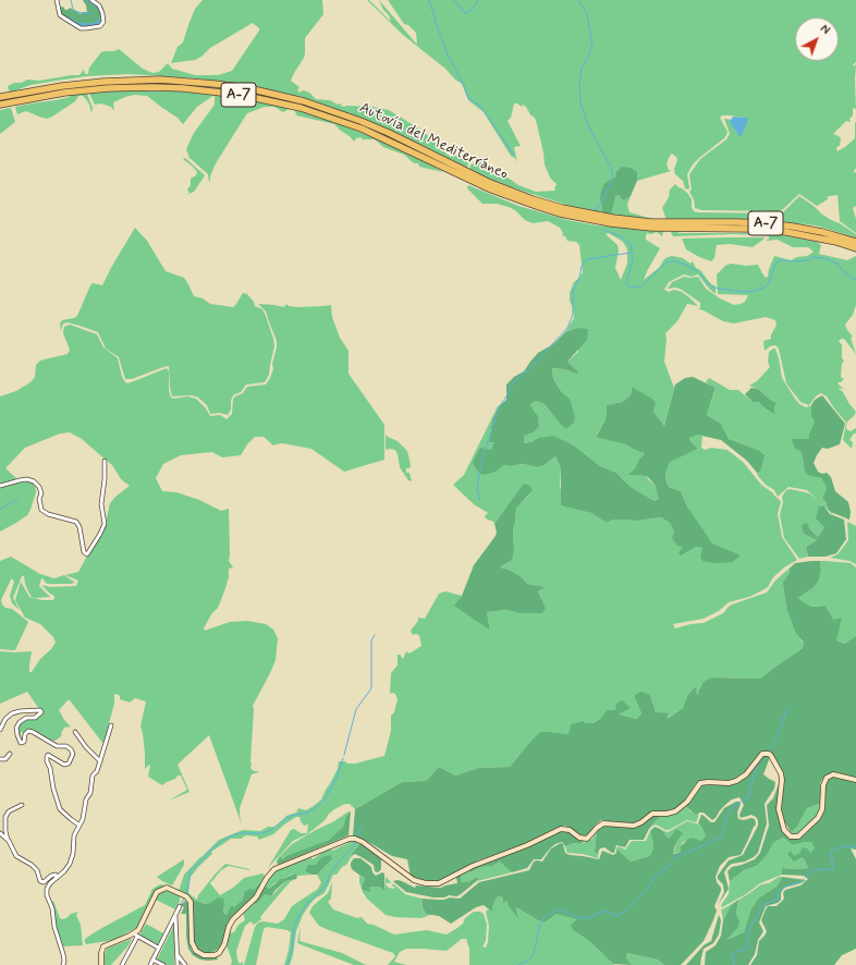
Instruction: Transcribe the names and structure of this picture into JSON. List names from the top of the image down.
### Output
{
  "streets": {
    "highway": ["A-7", "Autovía del Mediterráneo"]
  },
  "north": "top right"
}
